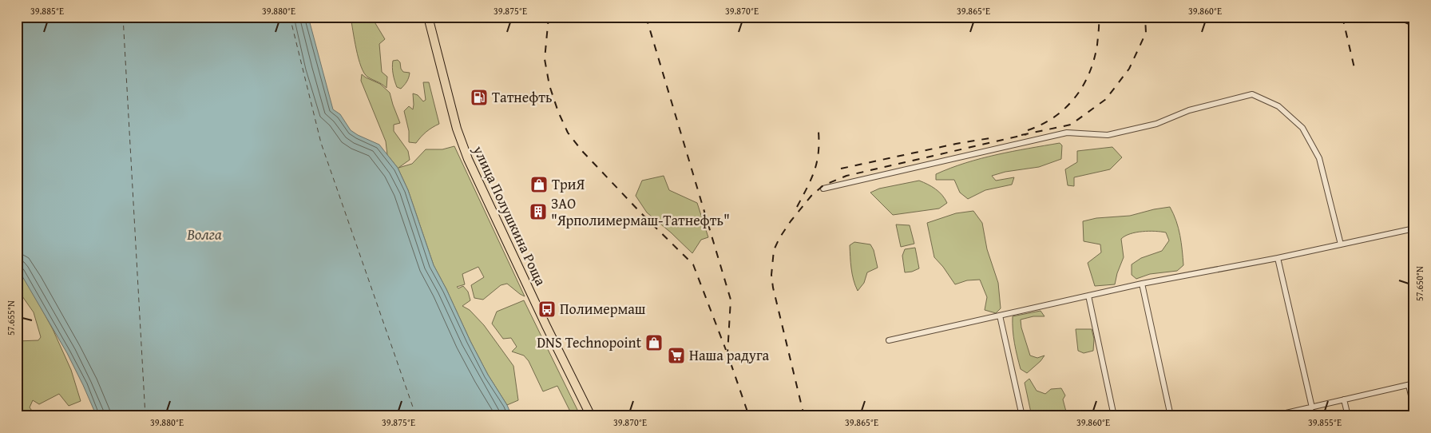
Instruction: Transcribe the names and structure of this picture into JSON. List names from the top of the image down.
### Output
{
  "streets": {
    "main road": ["улица Полушкина Роща"]
  },
  "water": ["Волга"],
  "places": {
    "fuel station": ["Татнефть"],
    "shop": ["ТриЯ", "DNS Technopoint"],
    "building": ["ЗАО \"Ярполимермаш-Татнефть\""],
    "bus stop": ["Полимермаш"],
    "supermarket": ["Наша радуга"]
  },
  "coordinates": [
    "39.885°E",
    "39.880°E",
    "39.875°E",
    "39.870°E",
    "39.865°E",
    "39.860°E",
    "57.650°N",
    "57.655°N",
    "39.855°E"
  ]
}
